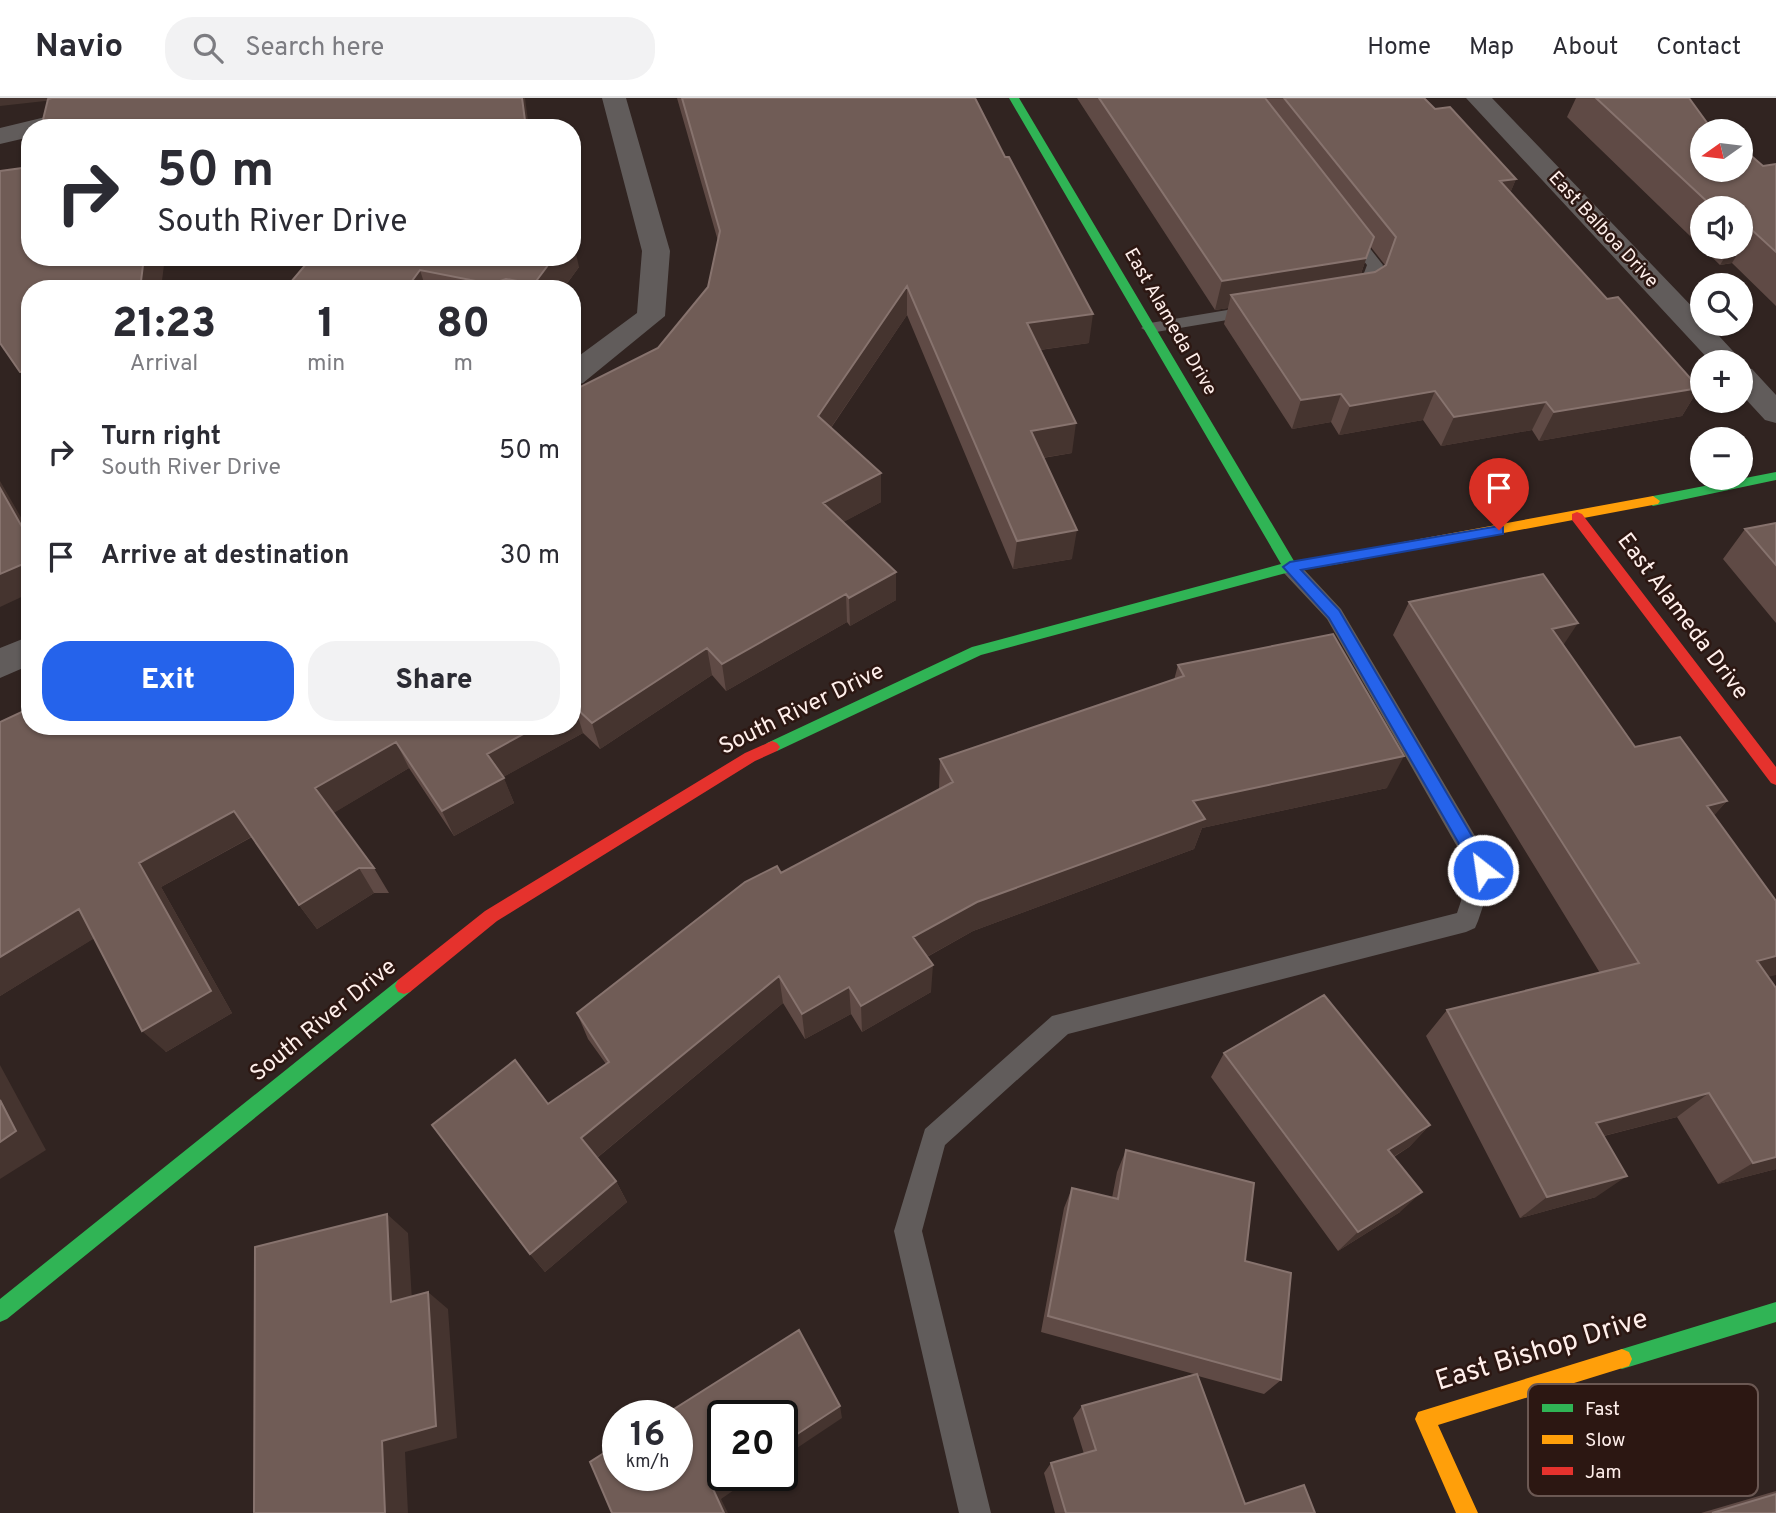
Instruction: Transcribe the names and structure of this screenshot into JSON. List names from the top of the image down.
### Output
{
  "streets": {
    "street": [
      "East Balboa Drive",
      "East Alameda Drive",
      "South River Drive",
      "East Bishop Drive"
    ]
  },
  "crossings": [
    ["East Alameda Drive", "South River Drive"]
  ],
  "legend": ["Fast", "Slow", "Jam"],
  "north": "left",
  "page": {
    "header": "Navio",
    "search": "Search here",
    "nav": [
      "Home",
      "Map",
      "About",
      "Contact"
    ],
    "map_buttons": ["+", "−"],
    "turn": ["50 m", "South River Drive"],
    "eta": [
      "21:23",
      "Arrival",
      "1",
      "min",
      "80",
      "m"
    ],
    "list": [
      {
        "name": "Turn right",
        "note": "South River Drive",
        "value": "50 m"
      },
      {
        "name": "Arrive at destination",
        "value": "30 m"
      }
    ],
    "buttons": ["Exit", "Share"],
    "speed": "16 km/h",
    "limit": "20"
  }
}
